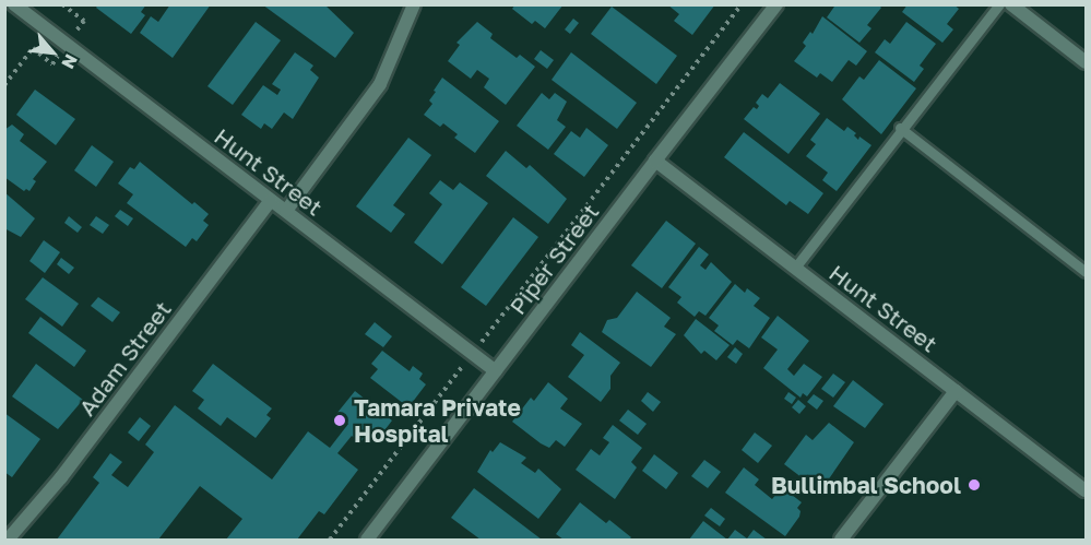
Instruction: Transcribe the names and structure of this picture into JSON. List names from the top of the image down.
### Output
{
  "streets": {
    "street": ["Hunt Street", "Piper Street", "Adam Street"]
  },
  "crossings": [
    ["Hunt Street", "Piper Street"],
    ["Hunt Street", "Adam Street"]
  ],
  "places": ["Tamara Private Hospital", "Bullimbal School"],
  "north": "bottom right"
}
